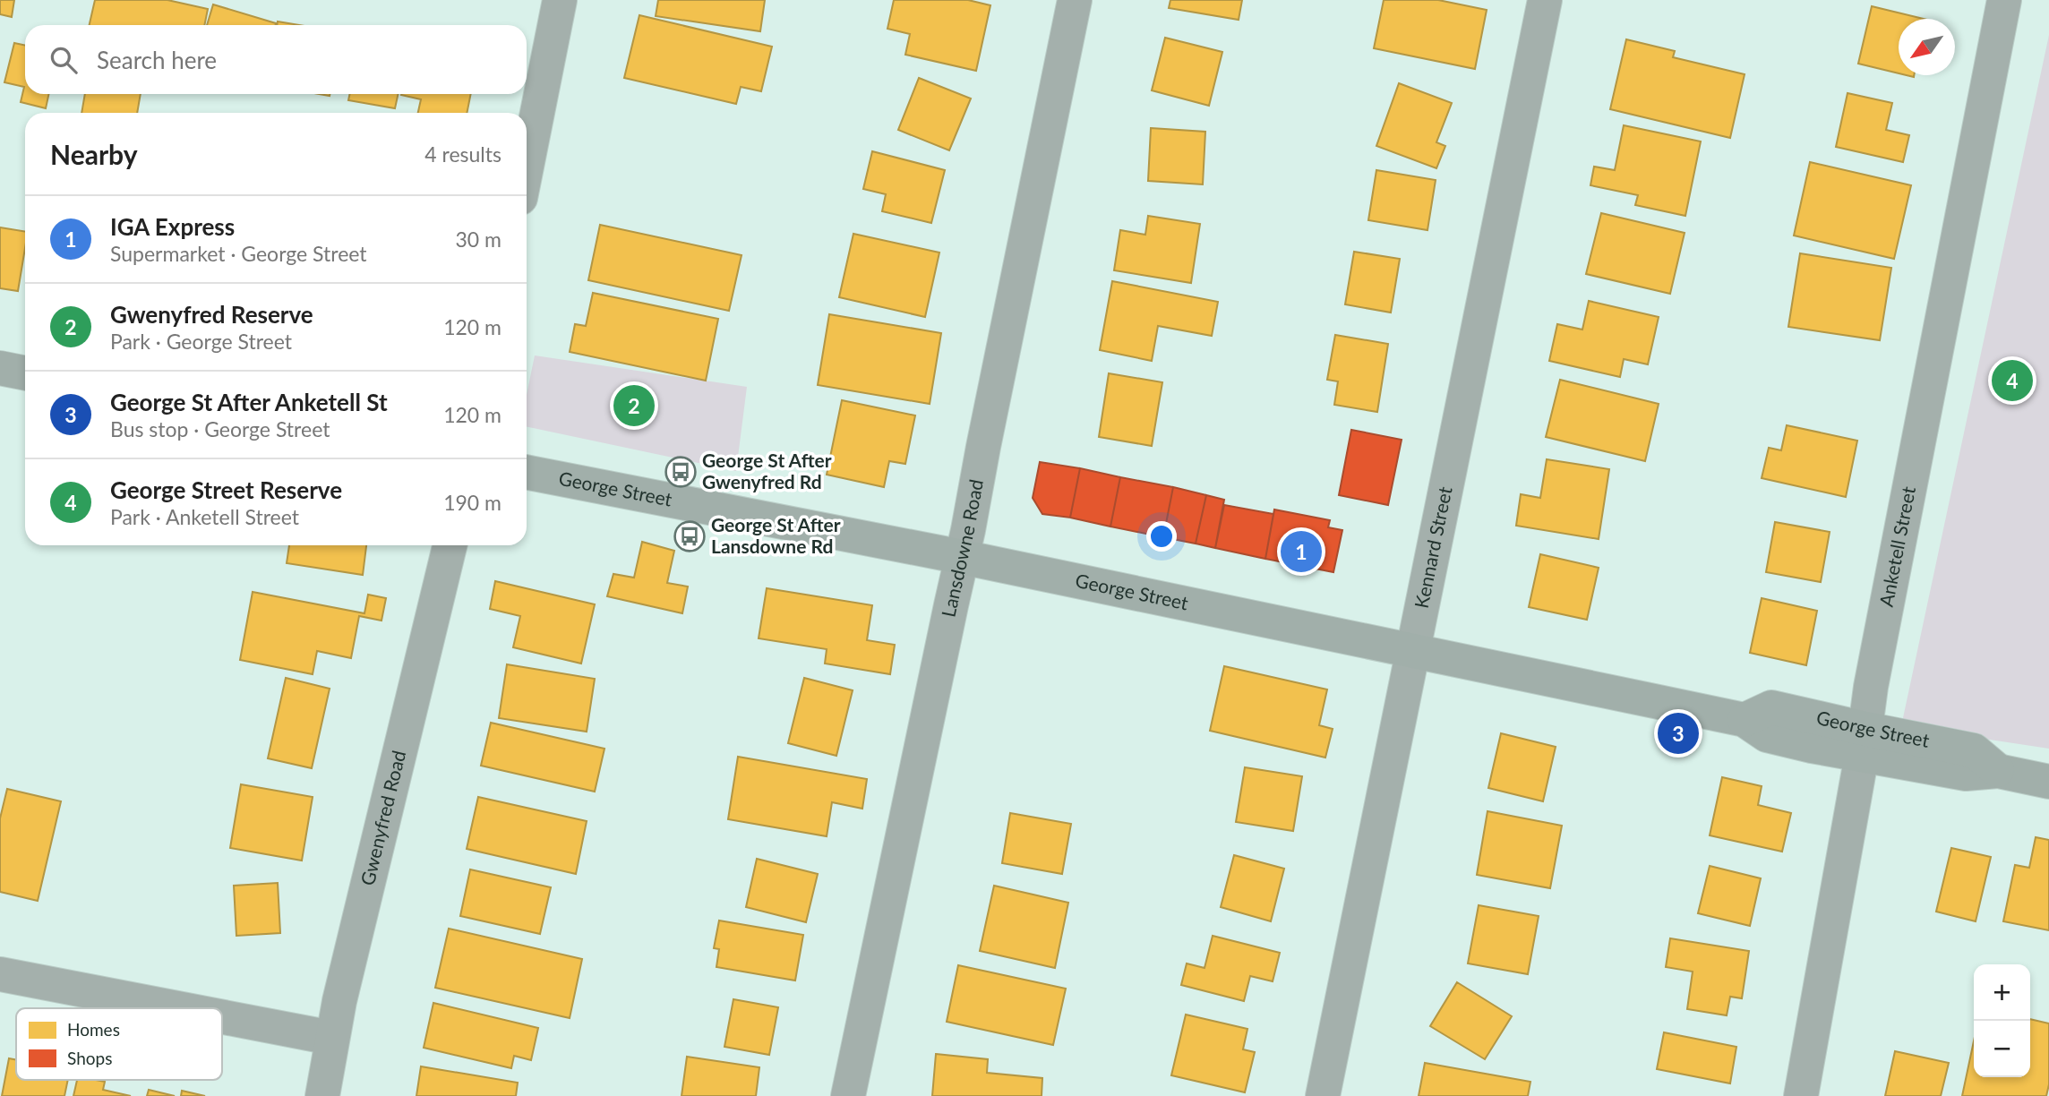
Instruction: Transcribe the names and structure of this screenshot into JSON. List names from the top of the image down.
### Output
{
  "streets": {
    "main road": ["George Street"],
    "street": [
      "Anketell Street",
      "Lansdowne Road",
      "Kennard Street",
      "Gwenyfred Road"
    ]
  },
  "crossings": [
    ["George Street", "Anketell Street"],
    ["George Street", "Lansdowne Road"],
    ["George Street", "Kennard Street"]
  ],
  "places": {
    "bus stop": ["George St After Gwenyfred Rd", "George St After Lansdowne Rd"]
  },
  "legend": ["Homes", "Shops"],
  "north": "bottom left",
  "page": {
    "search": "Search here",
    "heading": ["Nearby", "4 results"],
    "list": [
      {
        "mark": "1",
        "name": "IGA Express",
        "note": "Supermarket · George Street",
        "value": "30 m"
      },
      {
        "mark": "2",
        "name": "Gwenyfred Reserve",
        "note": "Park · George Street",
        "value": "120 m"
      },
      {
        "mark": "3",
        "name": "George St After Anketell St",
        "note": "Bus stop · George Street",
        "value": "120 m"
      },
      {
        "mark": "4",
        "name": "George Street Reserve",
        "note": "Park · Anketell Street",
        "value": "190 m"
      }
    ],
    "pins": [
      "4",
      "2",
      "1",
      "3"
    ],
    "map_buttons": ["+", "−"]
  }
}
